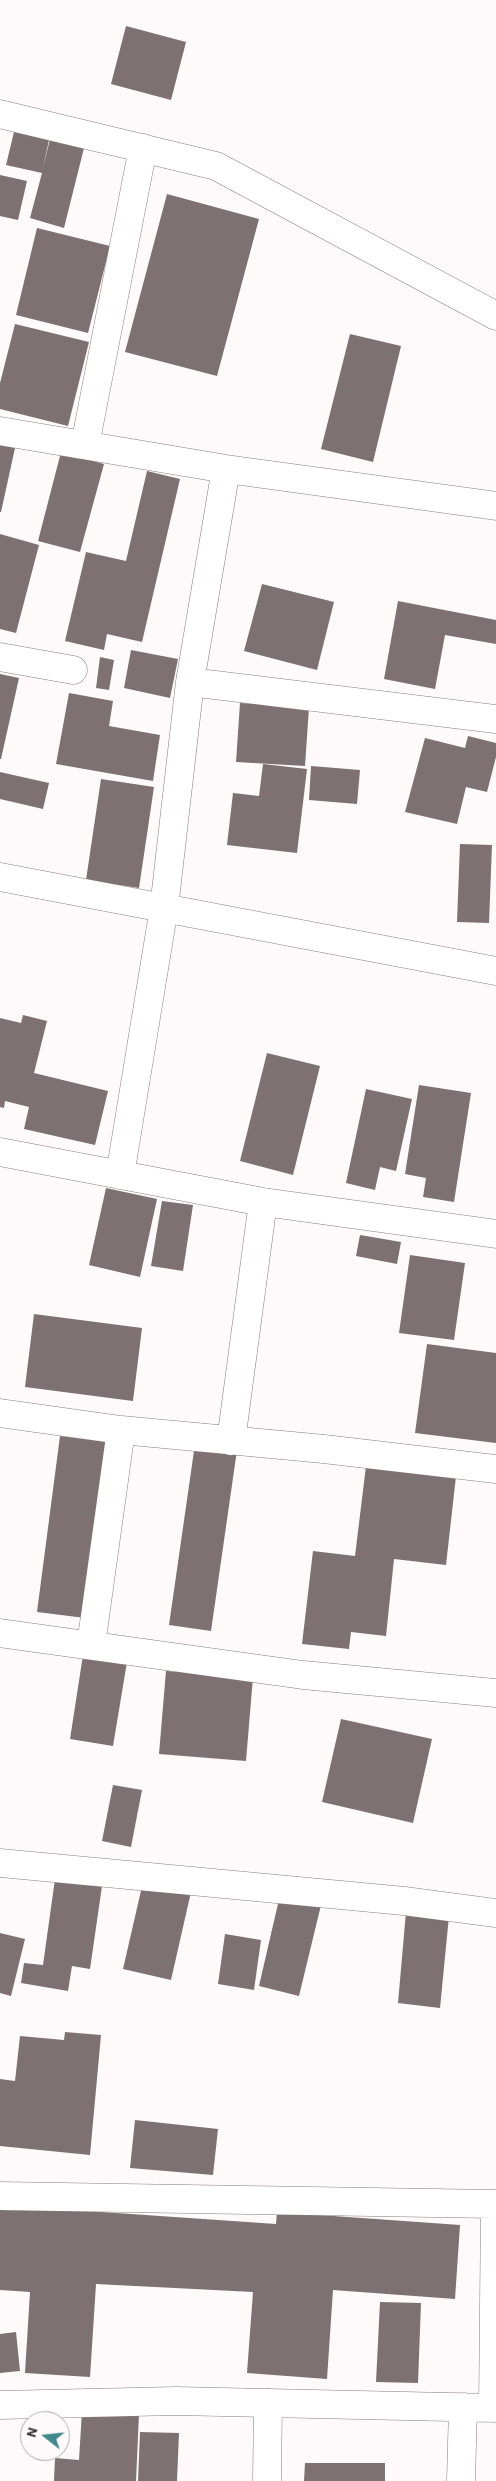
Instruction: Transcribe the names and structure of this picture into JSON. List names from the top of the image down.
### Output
{
  "north": "left"
}
